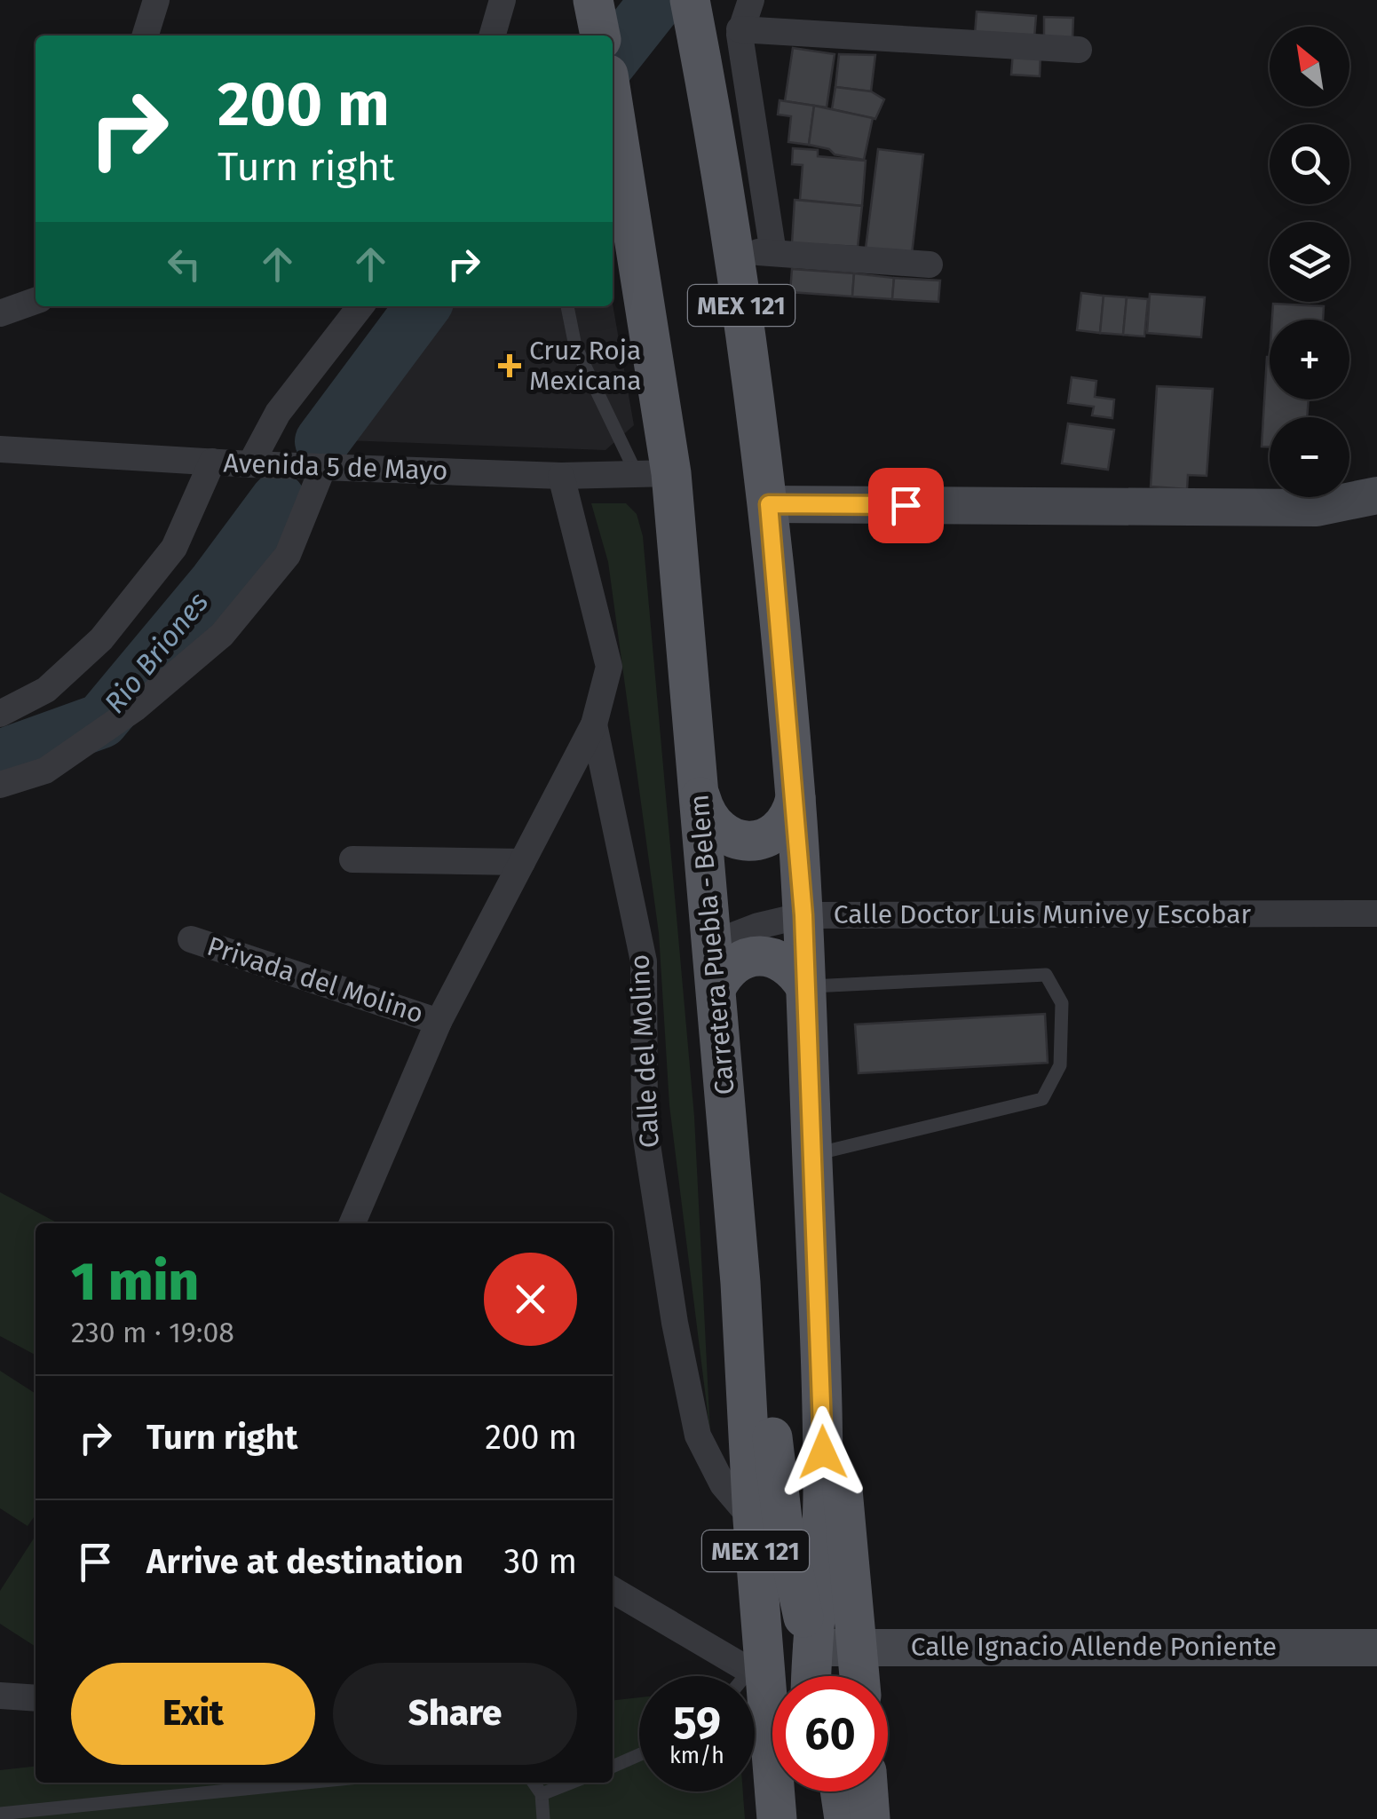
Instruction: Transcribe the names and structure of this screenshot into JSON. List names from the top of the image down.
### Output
{
  "streets": {
    "main road": ["MEX 121", "Carretera Puebla - Belem"],
    "street": [
      "Avenida 5 de Mayo",
      "Calle Doctor Luis Munive y Escobar",
      "Privada del Molino",
      "Calle del Molino",
      "Calle Ignacio Allende Poniente"
    ]
  },
  "crossings": [
    ["MEX 121", "Calle Doctor Luis Munive y Escobar"],
    ["MEX 121", "Calle Ignacio Allende Poniente"],
    ["Avenida 5 de Mayo", "Carretera Puebla - Belem"],
    ["Avenida 5 de Mayo", "Calle del Molino"],
    ["Calle Doctor Luis Munive y Escobar", "Carretera Puebla - Belem"],
    ["Carretera Puebla - Belem", "Calle del Molino"],
    ["Privada del Molino", "Calle del Molino"]
  ],
  "water": ["Rio Briones"],
  "places": {
    "health": ["Cruz Roja Mexicana"]
  },
  "north": "top left",
  "page": {
    "map_buttons": ["+", "−"],
    "turn": ["200 m", "Turn right"],
    "heading": ["1 min", "230 m · 19:08"],
    "list": [
      {
        "name": "Turn right",
        "value": "200 m"
      },
      {
        "name": "Arrive at destination",
        "value": "30 m"
      }
    ],
    "buttons": ["Exit", "Share"],
    "speed": "59 km/h",
    "limit": "60"
  }
}
